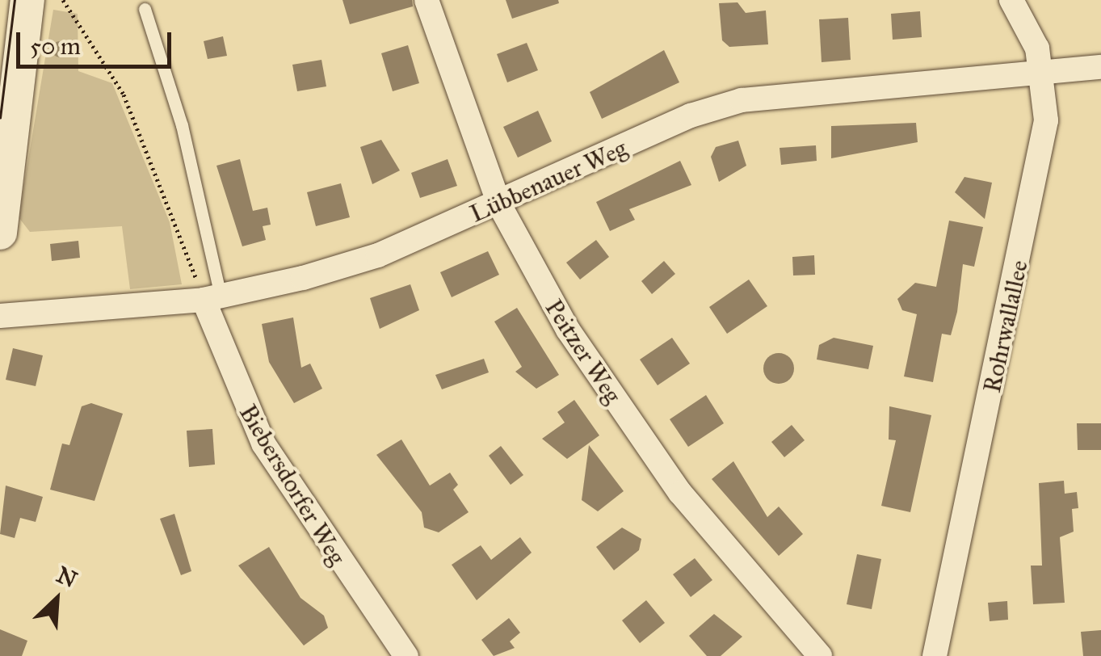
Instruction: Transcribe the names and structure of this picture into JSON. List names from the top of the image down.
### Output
{
  "streets": {
    "street": [
      "Lübbenauer Weg",
      "Rohrwallallee",
      "Peitzer Weg",
      "Biebersdorfer Weg"
    ]
  },
  "crossings": [
    ["Lübbenauer Weg", "Rohrwallallee"],
    ["Lübbenauer Weg", "Peitzer Weg"],
    ["Lübbenauer Weg", "Biebersdorfer Weg"]
  ],
  "scale_bar": "50 m",
  "north": "top right"
}
